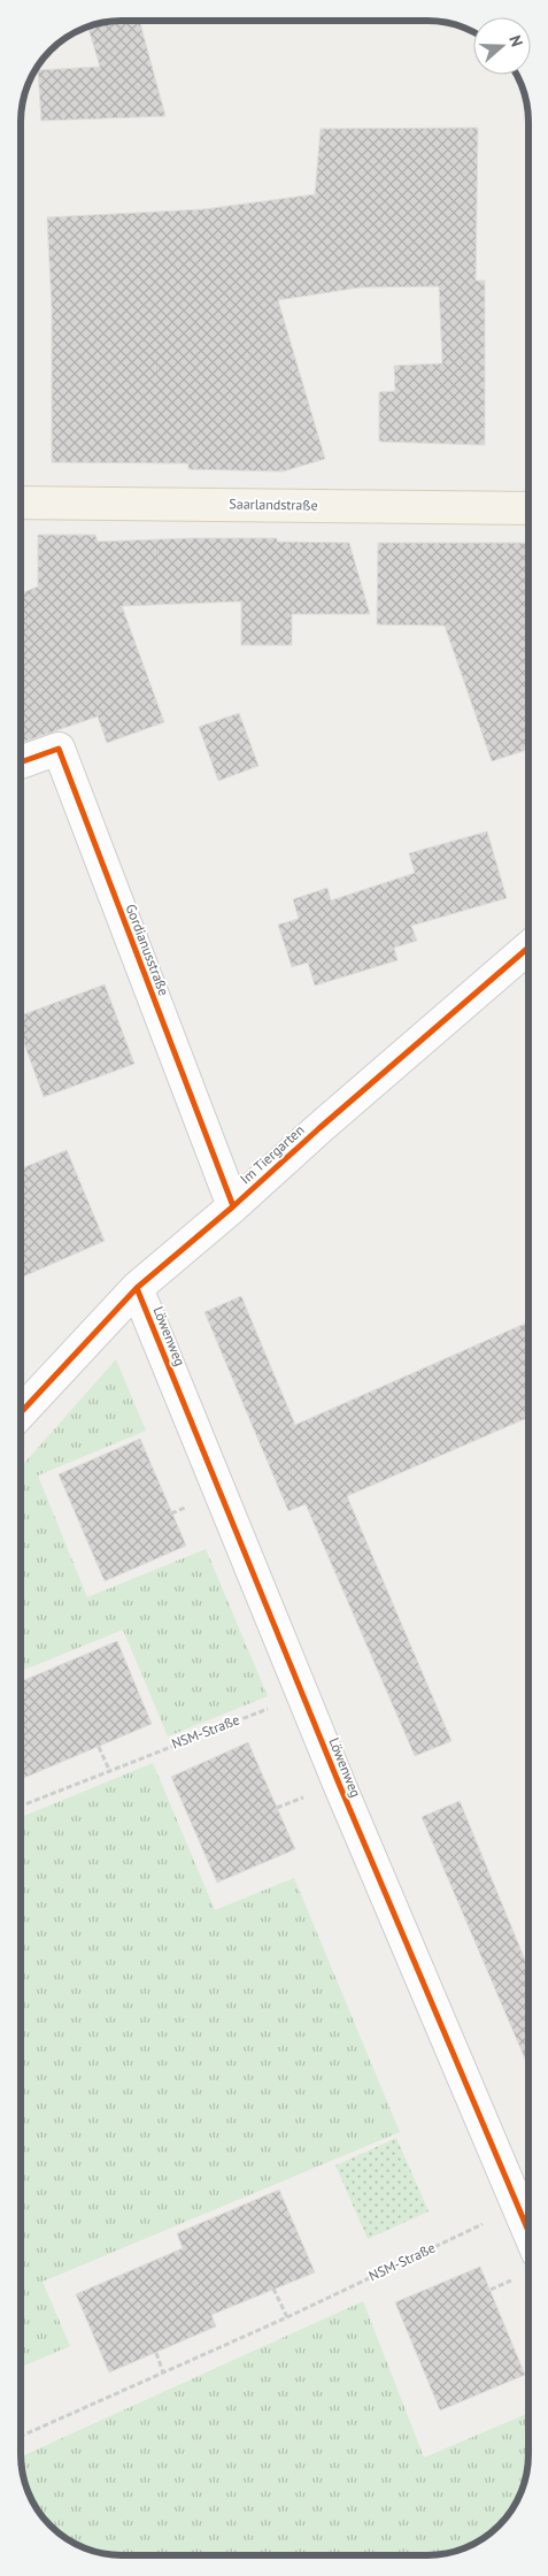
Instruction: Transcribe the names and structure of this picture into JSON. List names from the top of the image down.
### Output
{
  "streets": {
    "main road": ["Saarlandstraße"],
    "street": ["Gordianusstraße", "Im Tiergarten", "Löwenweg"],
    "path": ["NSM-Straße"]
  },
  "crossings": [
    ["Gordianusstraße", "Im Tiergarten"],
    ["Im Tiergarten", "Löwenweg"],
    ["Löwenweg", "NSM-Straße"]
  ],
  "north": "right"
}
